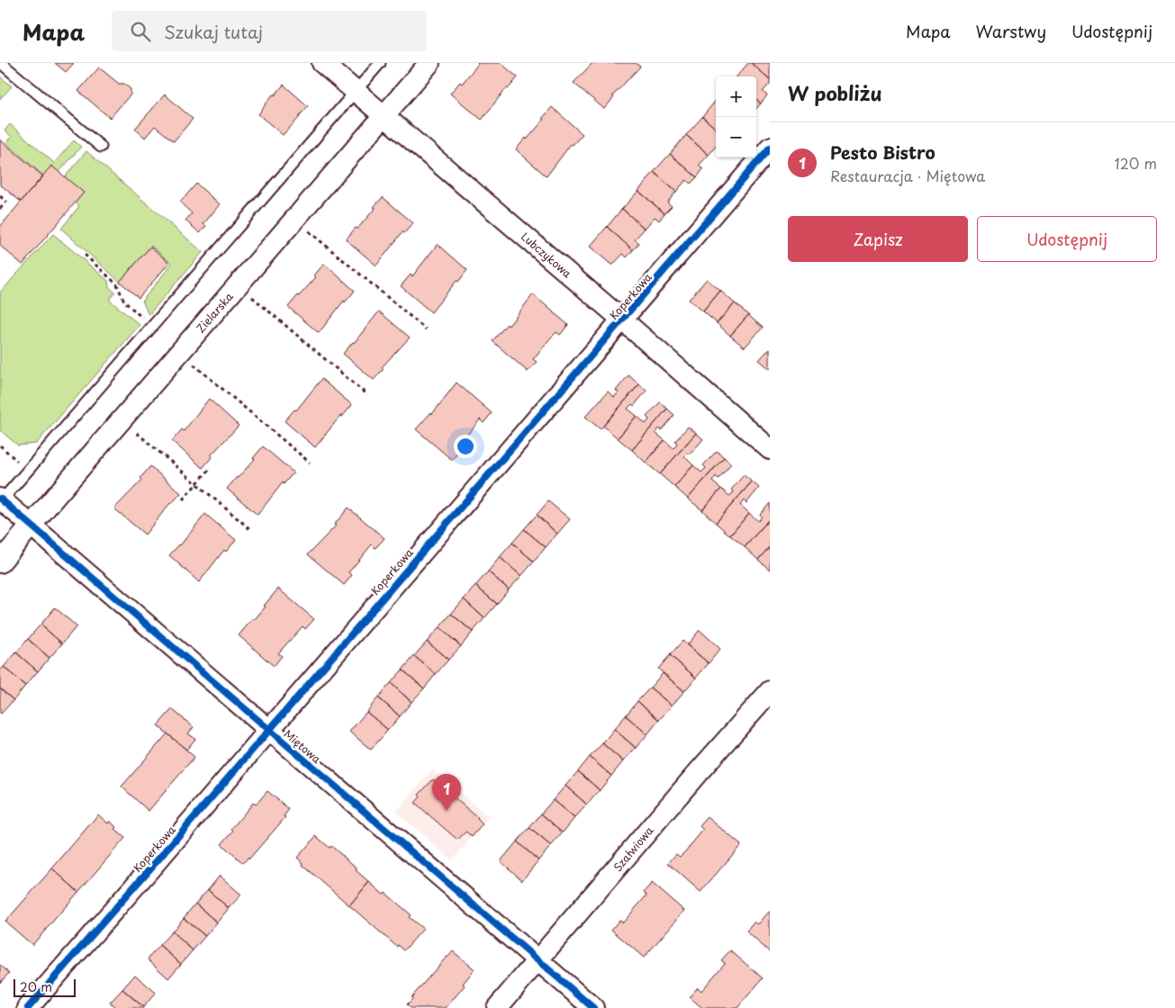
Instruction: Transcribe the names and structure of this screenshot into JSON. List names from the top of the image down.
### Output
{
  "streets": {
    "street": [
      "Lubczykowa",
      "Koperkowa",
      "Zielarska",
      "Miętowa",
      "Szałwiowa"
    ]
  },
  "crossings": [
    ["Lubczykowa", "Koperkowa"],
    ["Lubczykowa", "Zielarska"],
    ["Koperkowa", "Miętowa"],
    ["Zielarska", "Miętowa"],
    ["Miętowa", "Szałwiowa"]
  ],
  "scale_bar": "20 m",
  "page": {
    "header": "Mapa",
    "search": "Szukaj tutaj",
    "nav": ["Mapa", "Warstwy", "Udostępnij"],
    "heading": "W pobliżu",
    "map_buttons": ["+", "−"],
    "list": [
      {
        "mark": "1",
        "name": "Pesto Bistro",
        "note": "Restauracja · Miętowa",
        "value": "120 m"
      }
    ],
    "buttons": ["Zapisz", "Udostępnij"],
    "pins": "1",
    "scale": "20 m"
  }
}
